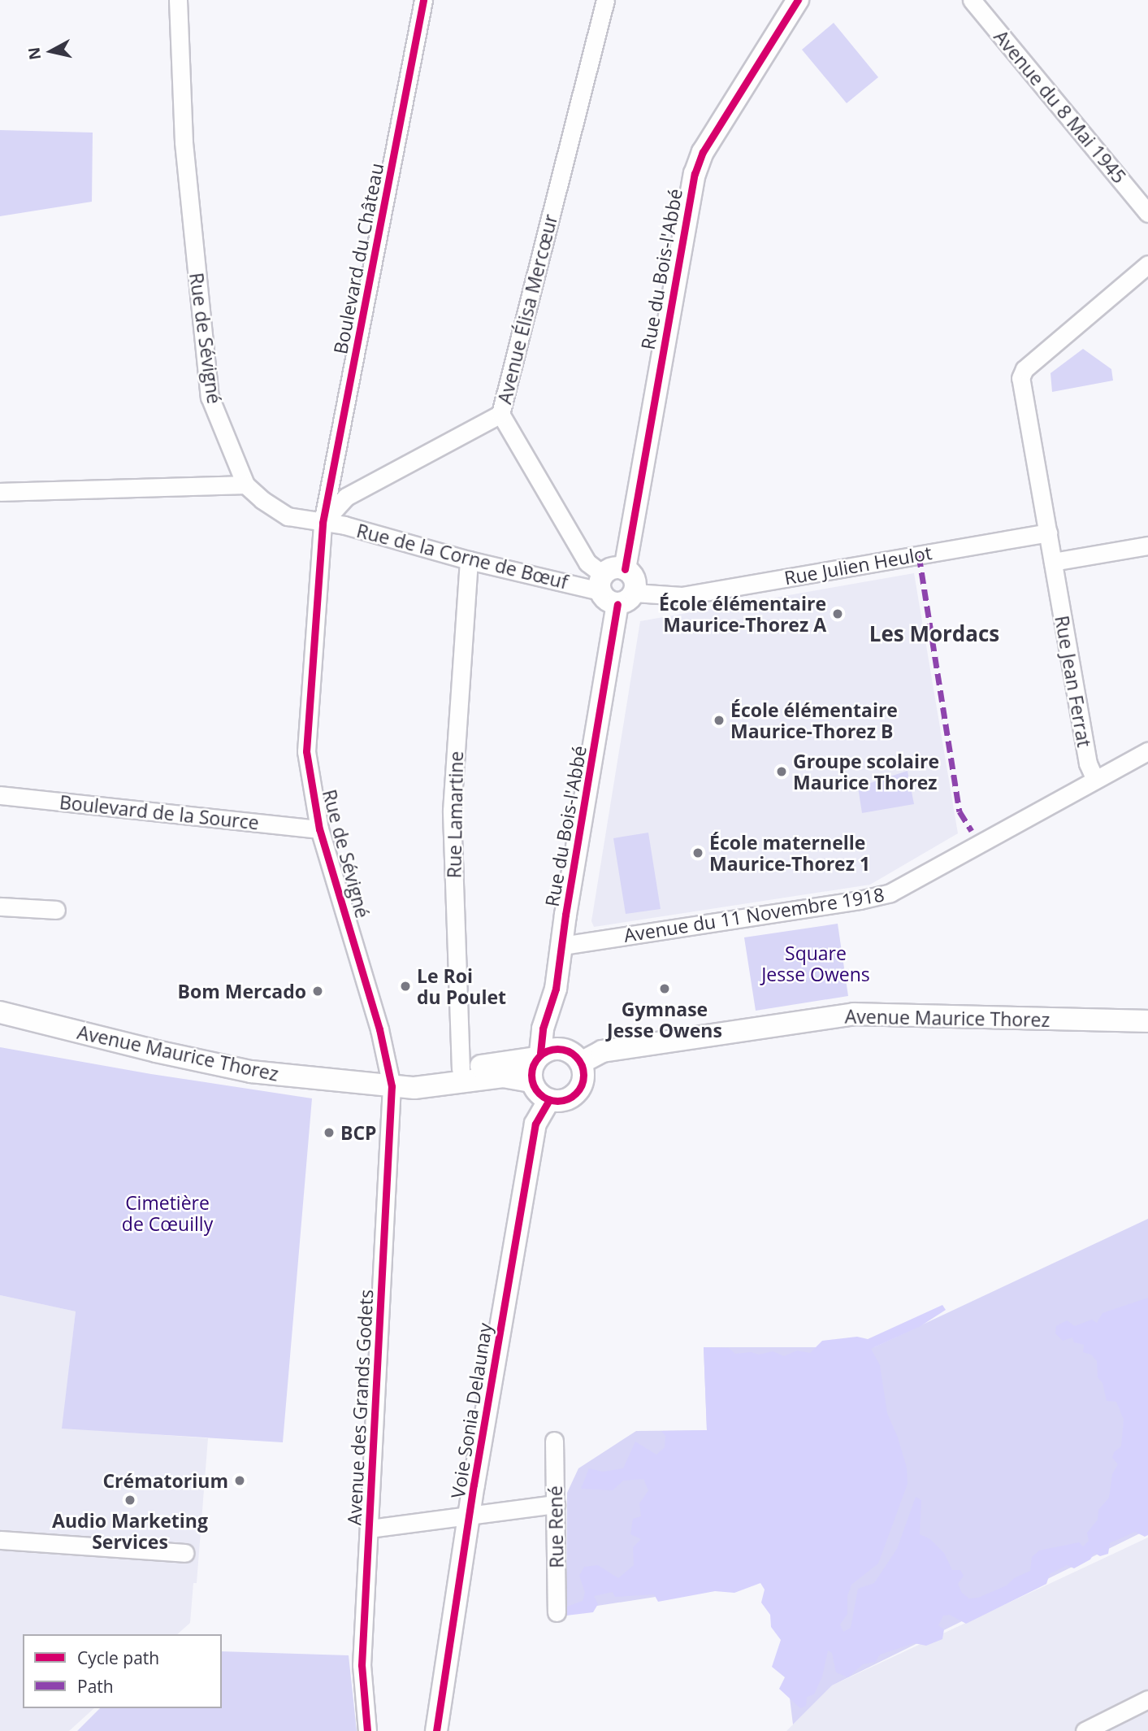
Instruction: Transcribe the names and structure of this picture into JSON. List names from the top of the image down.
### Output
{
  "streets": {
    "main road": ["Rue du Bois-l'Abbé", "Avenue Maurice Thorez", "Voie Sonia Delaunay"],
    "street": [
      "Avenue du 8 Mai 1945",
      "Boulevard du Château",
      "Avenue Élisa Mercœur",
      "Rue de Sévigné",
      "Rue de la Corne de Bœuf",
      "Rue Julien Heulot",
      "Rue Jean Ferrat",
      "Boulevard de la Source",
      "Rue Lamartine",
      "Avenue du 11 Novembre 1918",
      "Avenue des Grands Godets",
      "Rue René"
    ]
  },
  "crossings": [
    ["Boulevard du Château", "Avenue Élisa Mercœur"],
    ["Boulevard du Château", "Rue de Sévigné"],
    ["Boulevard du Château", "Rue de la Corne de Bœuf"],
    ["Rue du Bois-l'Abbé", "Rue de la Corne de Bœuf"],
    ["Rue du Bois-l'Abbé", "Rue Julien Heulot"],
    ["Rue du Bois-l'Abbé", "Avenue du 11 Novembre 1918"],
    ["Rue du Bois-l'Abbé", "Avenue Maurice Thorez"],
    ["Rue du Bois-l'Abbé", "Voie Sonia Delaunay"],
    ["Avenue Élisa Mercœur", "Rue de Sévigné"],
    ["Avenue Élisa Mercœur", "Rue de la Corne de Bœuf"],
    ["Rue de Sévigné", "Rue de la Corne de Bœuf"],
    ["Rue de Sévigné", "Boulevard de la Source"],
    ["Rue de Sévigné", "Avenue Maurice Thorez"],
    ["Rue de Sévigné", "Avenue des Grands Godets"],
    ["Rue de la Corne de Bœuf", "Rue Julien Heulot"],
    ["Rue de la Corne de Bœuf", "Rue Lamartine"],
    ["Rue Jean Ferrat", "Avenue du 11 Novembre 1918"],
    ["Rue Lamartine", "Avenue Maurice Thorez"],
    ["Avenue Maurice Thorez", "Avenue des Grands Godets"],
    ["Avenue Maurice Thorez", "Voie Sonia Delaunay"]
  ],
  "districts": ["Les Mordacs"],
  "parks": ["Square Jesse Owens", "Cimetière de Cœuilly"],
  "places": [
    "École élémentaire Maurice-Thorez A",
    "École élémentaire Maurice-Thorez B",
    "Groupe scolaire Maurice Thorez",
    "École maternelle Maurice-Thorez 1",
    "Le Roi du Poulet",
    "Gymnase Jesse Owens",
    "Bom Mercado",
    "BCP",
    "Crématorium",
    "Audio Marketing Services"
  ],
  "legend": ["Cycle path", "Path"],
  "north": "left"
}
